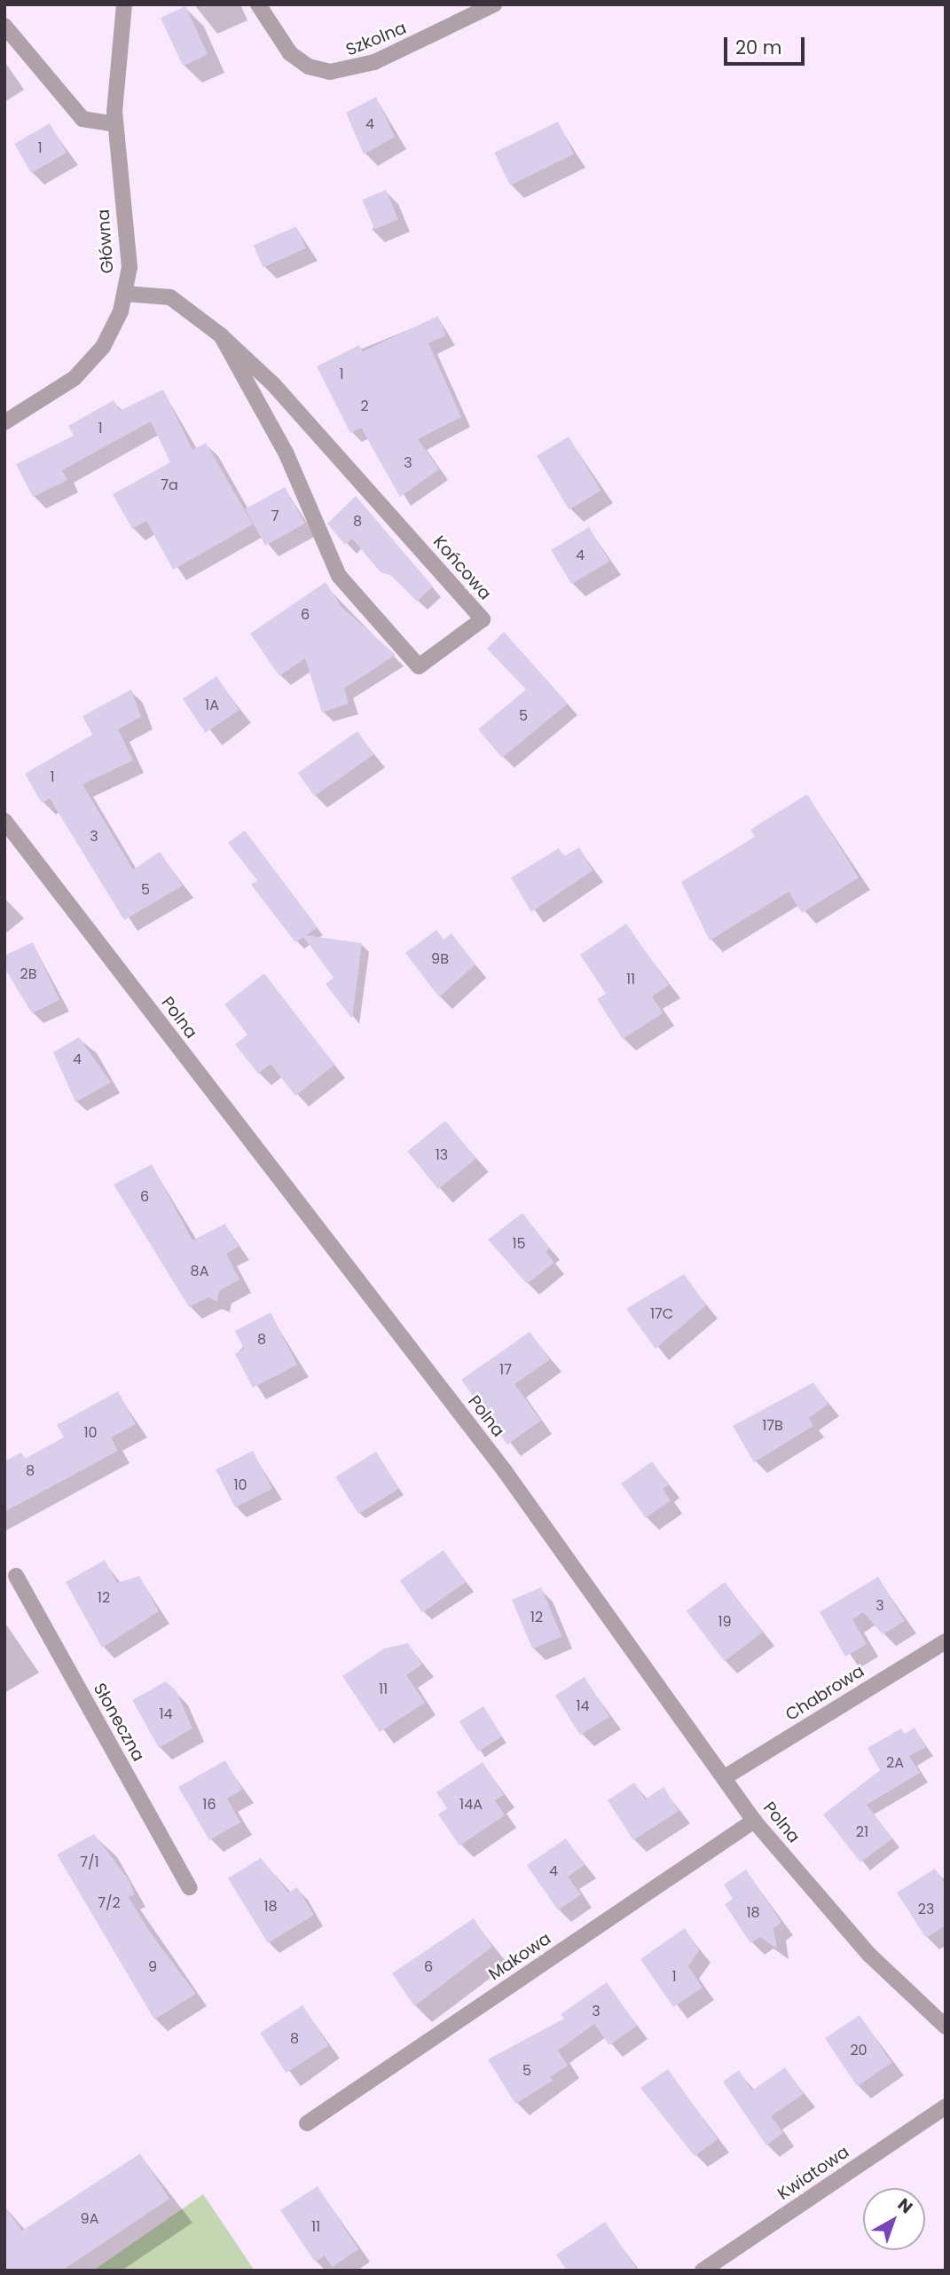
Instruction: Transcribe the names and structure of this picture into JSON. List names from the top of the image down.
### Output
{
  "streets": {
    "street": [
      "Szkolna",
      "Główna",
      "Końcowa",
      "Polna",
      "Chabrowa",
      "Słoneczna",
      "Makowa",
      "Kwiatowa"
    ]
  },
  "crossings": [
    ["Główna", "Końcowa"],
    ["Polna", "Chabrowa"],
    ["Polna", "Makowa"]
  ],
  "house_numbers": [
    "4",
    "1",
    "1",
    "2",
    "1",
    "3",
    "7a",
    "7",
    "8",
    "4",
    "6",
    "1A",
    "5",
    "1",
    "3",
    "5",
    "9B",
    "2B",
    "11",
    "4",
    "13",
    "6",
    "15",
    "8A",
    "17C",
    "8",
    "17",
    "17B",
    "10",
    "8",
    "10",
    "12",
    "3",
    "12",
    "19",
    "11",
    "14",
    "14",
    "2A",
    "16",
    "14A",
    "21",
    "7/1",
    "4",
    "7/2",
    "18",
    "23",
    "18",
    "9",
    "6",
    "1",
    "3",
    "8",
    "20",
    "5",
    "9A",
    "11"
  ],
  "scale_bar": "20 m",
  "north": "top right"
}
